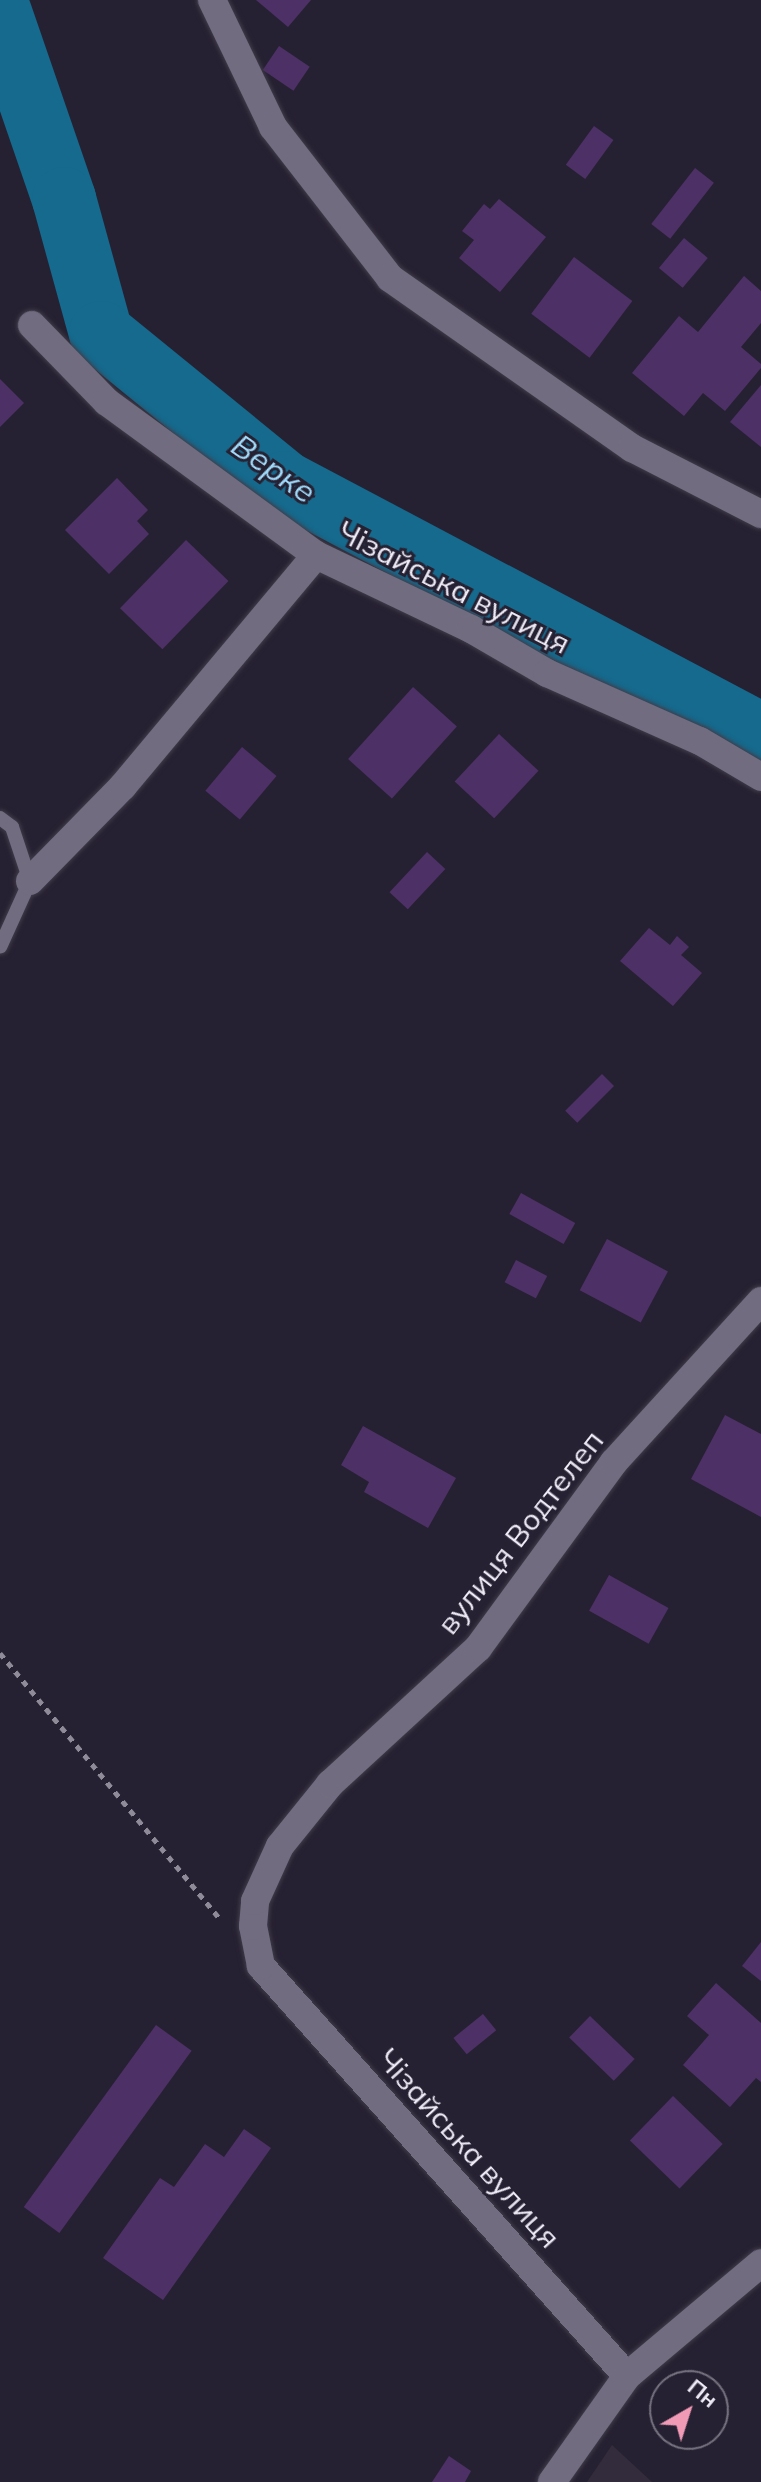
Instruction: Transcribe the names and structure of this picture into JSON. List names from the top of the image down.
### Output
{
  "streets": {
    "street": ["Чізайська вулиця", "вулиця Водтелеп"]
  },
  "crossings": [
    ["Чізайська вулиця", "вулиця Водтелеп"]
  ],
  "water": ["Верке"],
  "north": "top right"
}
